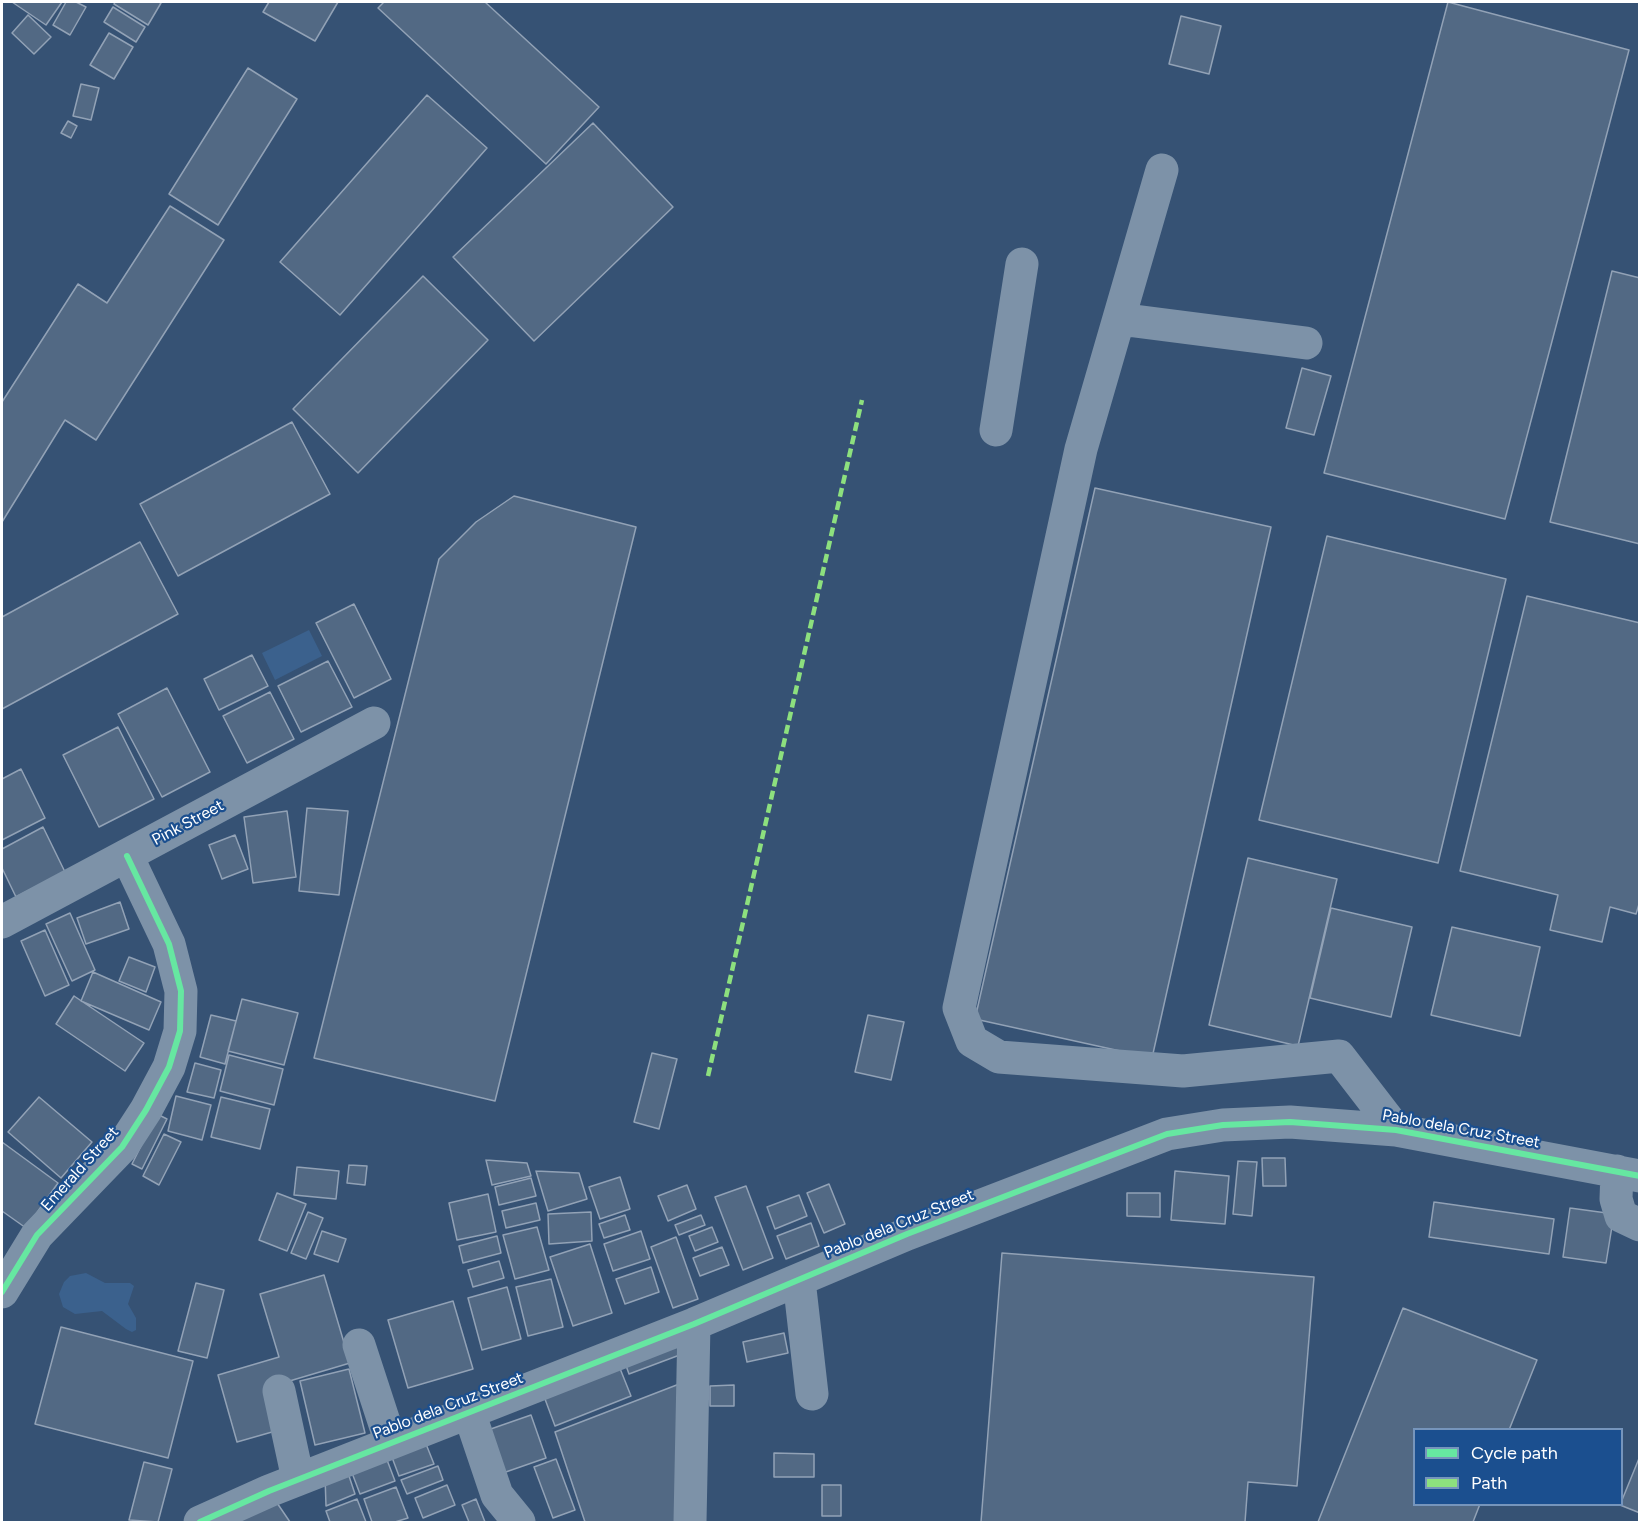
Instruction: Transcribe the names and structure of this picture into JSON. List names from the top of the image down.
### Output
{
  "streets": {
    "street": ["Pink Street", "Pablo dela Cruz Street", "Emerald Street"]
  },
  "crossings": [
    ["Pink Street", "Emerald Street"]
  ],
  "legend": ["Cycle path", "Path"]
}
